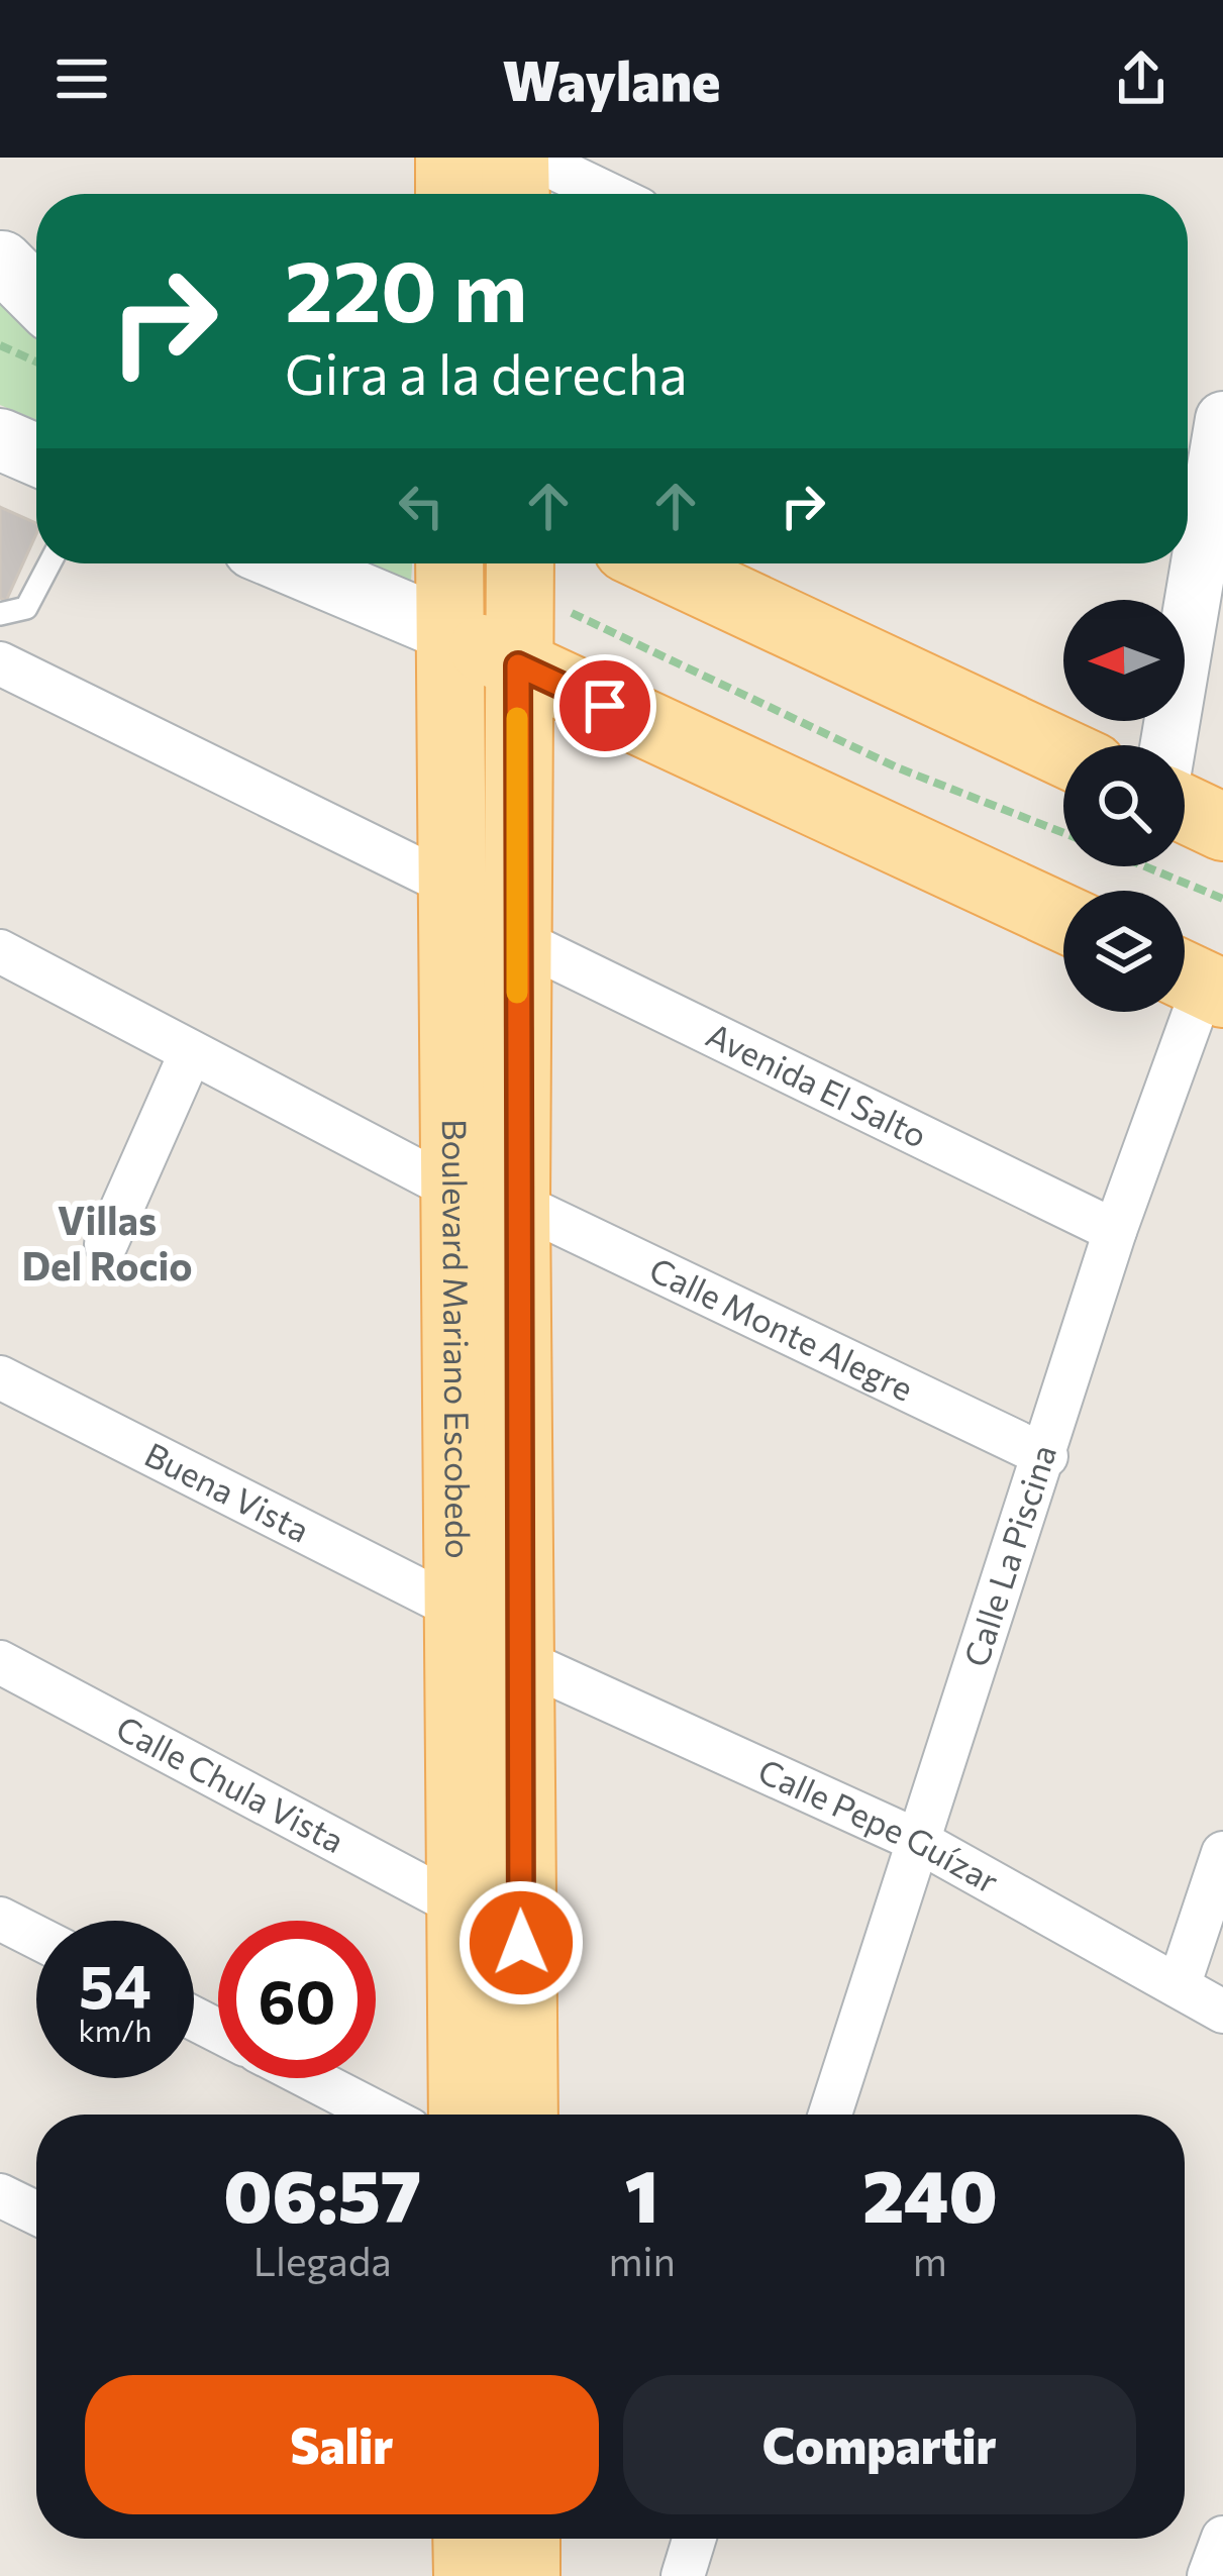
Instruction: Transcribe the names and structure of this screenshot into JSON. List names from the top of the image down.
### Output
{
  "streets": {
    "main road": ["Boulevard Mariano Escobedo"],
    "street": [
      "Avenida El Salto",
      "Calle Monte Alegre",
      "Buena Vista",
      "Calle La Piscina",
      "Calle Chula Vista",
      "Calle Pepe Guízar"
    ]
  },
  "crossings": [
    ["Avenida El Salto", "Boulevard Mariano Escobedo"],
    ["Avenida El Salto", "Calle La Piscina"],
    ["Calle Monte Alegre", "Boulevard Mariano Escobedo"],
    ["Calle Monte Alegre", "Calle La Piscina"],
    ["Boulevard Mariano Escobedo", "Buena Vista"],
    ["Boulevard Mariano Escobedo", "Calle Chula Vista"],
    ["Boulevard Mariano Escobedo", "Calle Pepe Guízar"],
    ["Calle La Piscina", "Calle Pepe Guízar"]
  ],
  "districts": ["Villas Del Rocio"],
  "north": "left",
  "page": {
    "header": "Waylane",
    "turn": ["220 m", "Gira a la derecha"],
    "speed": "54 km/h",
    "limit": "60",
    "eta": [
      "06:57",
      "Llegada",
      "1",
      "min",
      "240",
      "m"
    ],
    "buttons": ["Salir", "Compartir"]
  }
}
